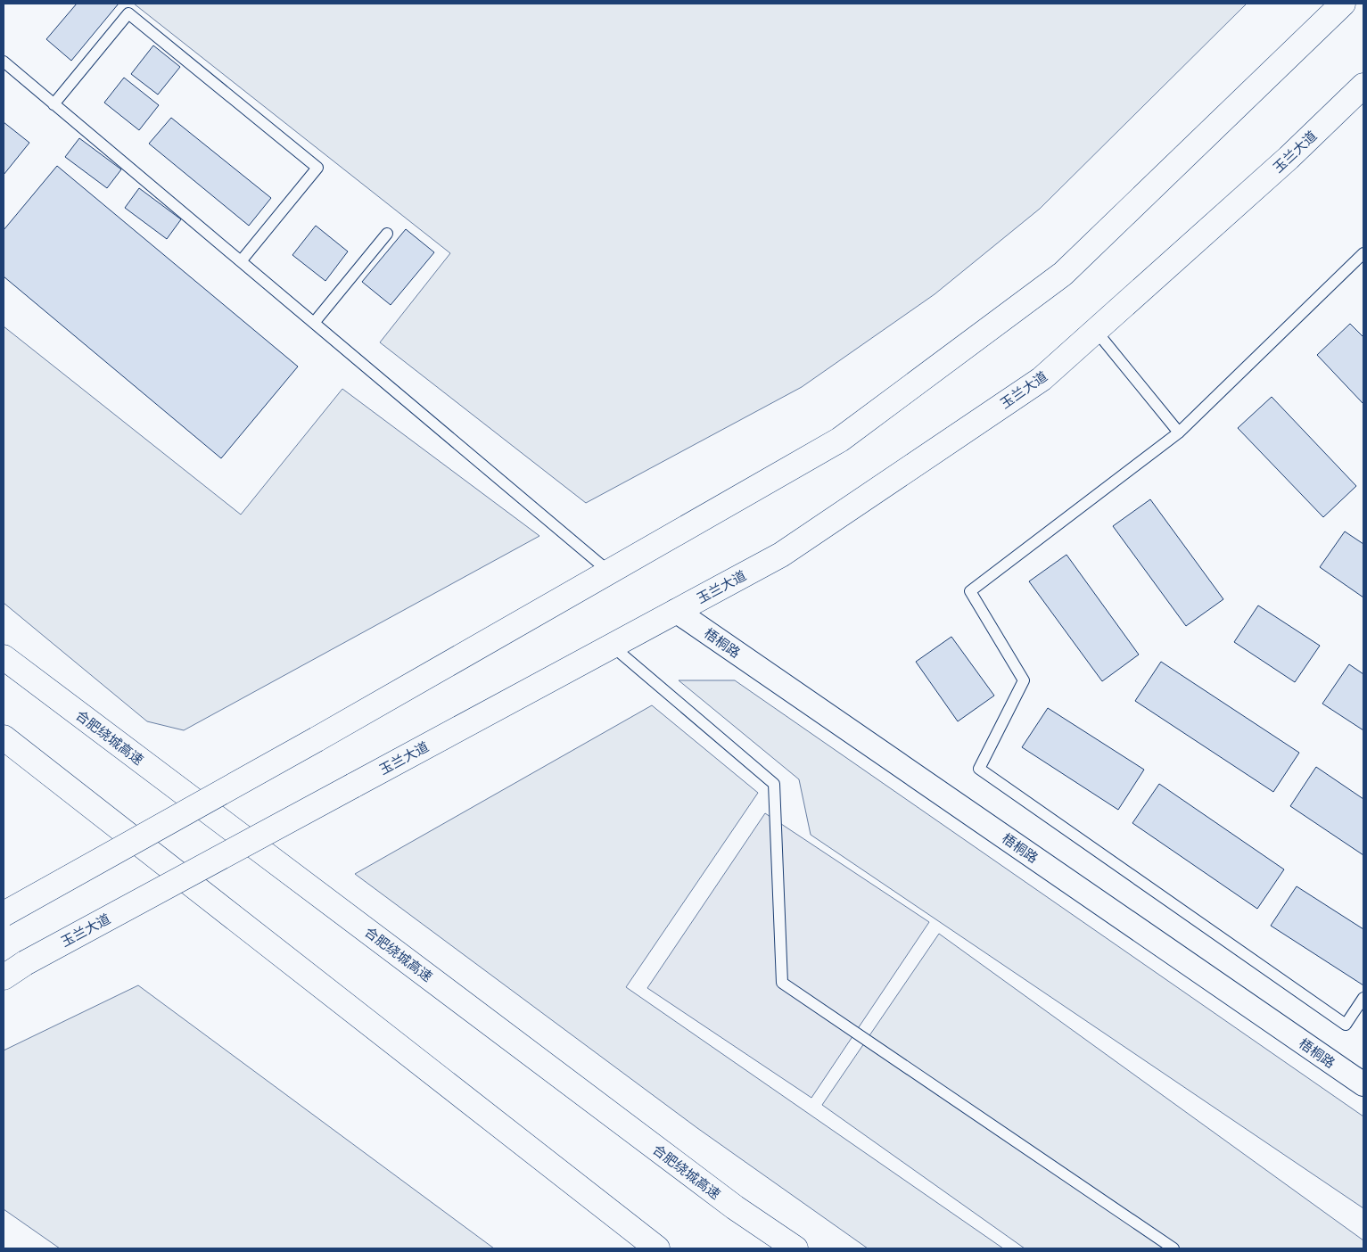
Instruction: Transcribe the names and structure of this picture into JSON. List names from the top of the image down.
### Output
{
  "streets": {
    "main road": ["玉兰大道", "合肥绕城高速"],
    "street": ["梧桐路"]
  },
  "crossings": [
    ["玉兰大道", "梧桐路"]
  ]
}
